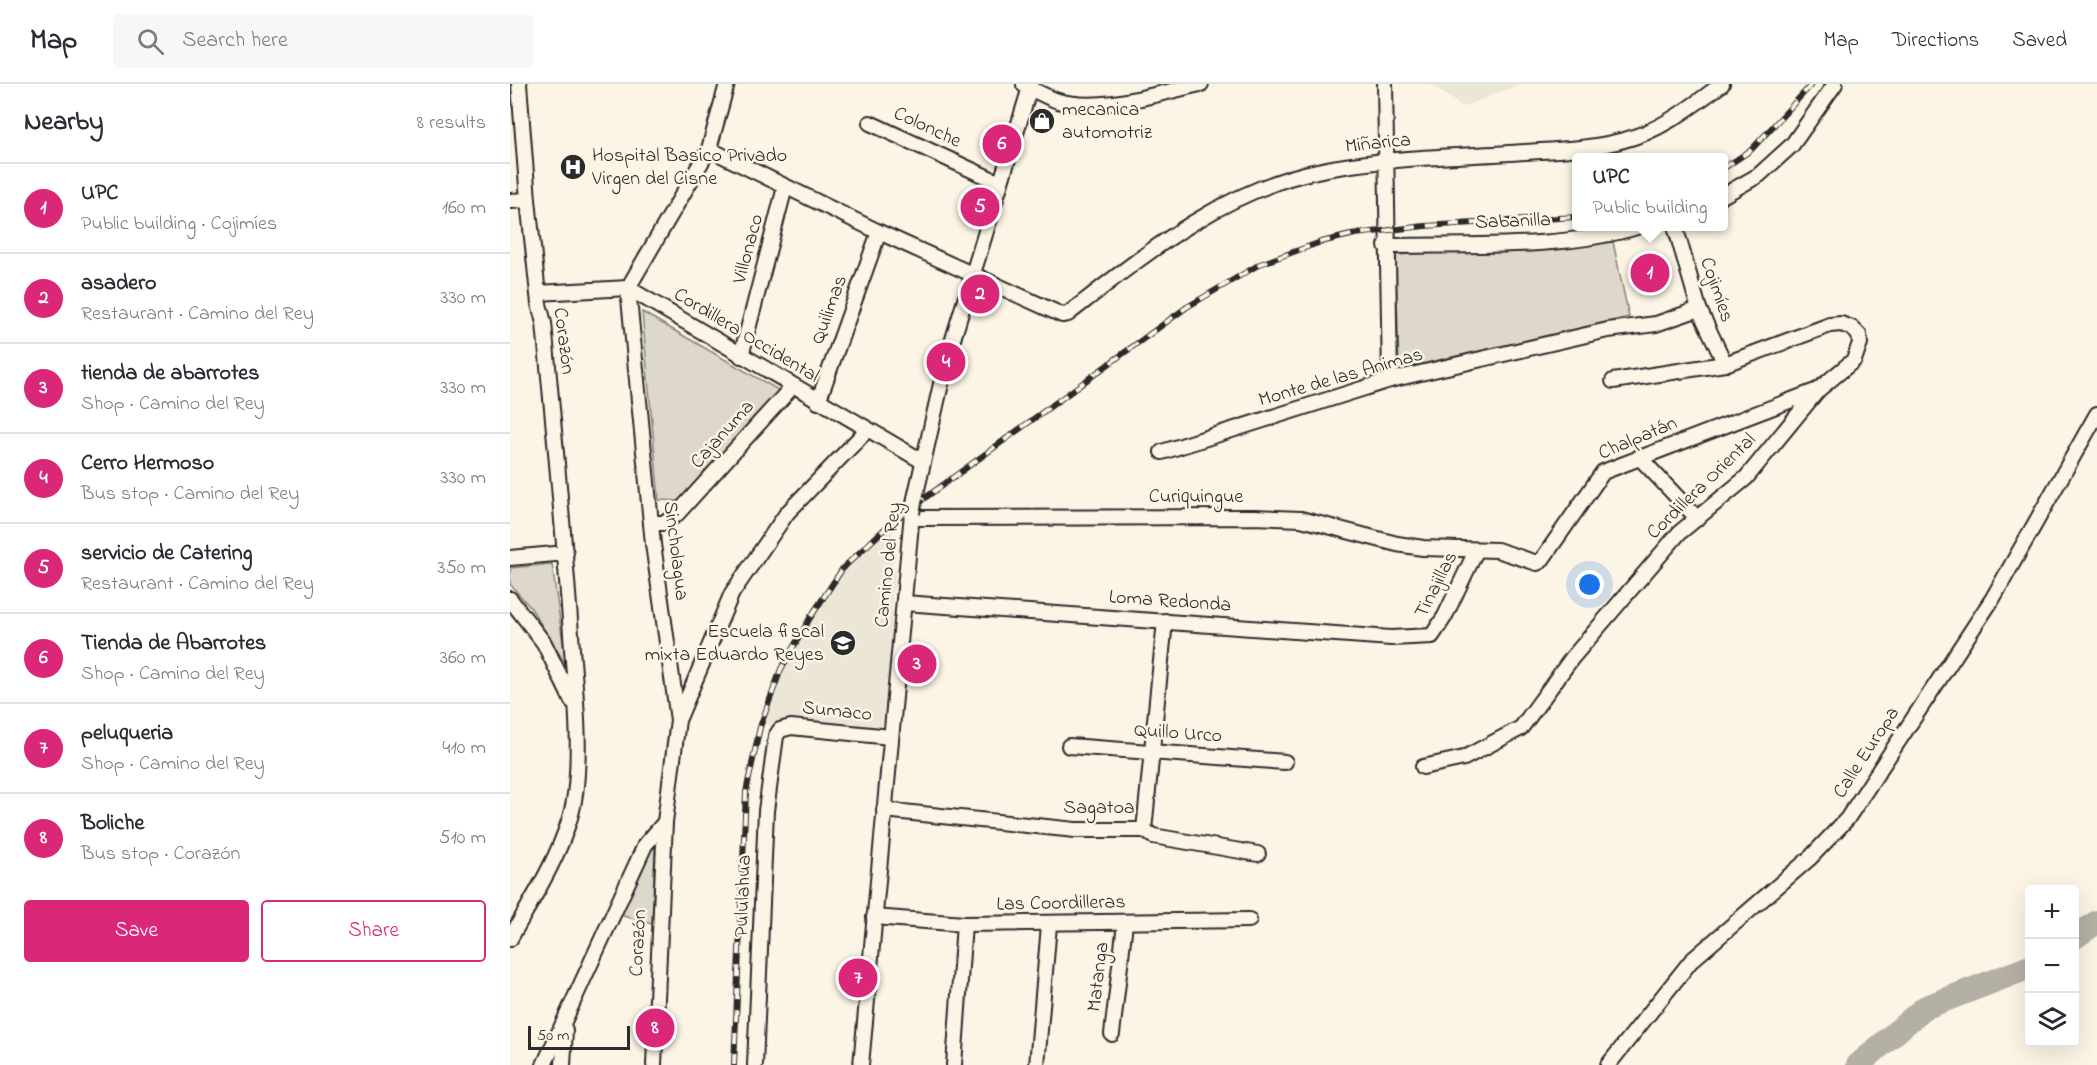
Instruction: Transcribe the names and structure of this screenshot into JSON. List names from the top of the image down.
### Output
{
  "streets": {
    "street": [
      "Colonche",
      "Miñarica",
      "Sabanilla",
      "Villonaco",
      "Cojimíes",
      "Quilimas",
      "Cordillera Occidental",
      "Corazón",
      "Monte de las Animas",
      "Cajanuma",
      "Chalpatán",
      "Cordillera Oriental",
      "Curiquingue",
      "Sincholagua",
      "Camino del Rey",
      "Tinajillas",
      "Loma Redonda",
      "Sumaco",
      "Quillo Urco",
      "Calle Europa",
      "Sagatoa",
      "Pululahua",
      "Las Coordilleras",
      "Matanga"
    ]
  },
  "crossings": [
    ["Colonche", "Camino del Rey"],
    ["Miñarica", "Camino del Rey"],
    ["Villonaco", "Cordillera Occidental"],
    ["Cojimíes", "Monte de las Animas"],
    ["Cojimíes", "Cordillera Oriental"],
    ["Quilimas", "Cordillera Occidental"],
    ["Cordillera Occidental", "Cajanuma"],
    ["Cordillera Occidental", "Sincholagua"],
    ["Cordillera Occidental", "Camino del Rey"],
    ["Corazón", "Sincholagua"],
    ["Cajanuma", "Sincholagua"],
    ["Chalpatán", "Cordillera Oriental"],
    ["Chalpatán", "Curiquingue"],
    ["Chalpatán", "Tinajillas"],
    ["Curiquingue", "Camino del Rey"],
    ["Curiquingue", "Tinajillas"],
    ["Camino del Rey", "Loma Redonda"],
    ["Camino del Rey", "Sumaco"],
    ["Camino del Rey", "Sagatoa"],
    ["Camino del Rey", "Las Coordilleras"],
    ["Tinajillas", "Loma Redonda"],
    ["Loma Redonda", "Sagatoa"],
    ["Sumaco", "Pululahua"],
    ["Quillo Urco", "Sagatoa"],
    ["Las Coordilleras", "Matanga"]
  ],
  "places": {
    "shop": ["mecanica automotriz"],
    "hospital": ["Hospital Basico Privado Virgen del Cisne"],
    "school or university": ["Escuela fiscal mixta Eduardo Reyes"]
  },
  "scale_bar": "50 m",
  "page": {
    "header": "Map",
    "search": "Search here",
    "nav": ["Map", "Directions", "Saved"],
    "heading": ["Nearby", "8 results"],
    "pins": [
      "6",
      "5",
      "1",
      "2",
      "4",
      "3",
      "7",
      "8"
    ],
    "popup": ["UPC", "Public building"],
    "list": [
      {
        "mark": "1",
        "name": "UPC",
        "note": "Public building · Cojimíes",
        "value": "160 m"
      },
      {
        "mark": "2",
        "name": "asadero",
        "note": "Restaurant · Camino del Rey",
        "value": "330 m"
      },
      {
        "mark": "3",
        "name": "tienda de abarrotes",
        "note": "Shop · Camino del Rey",
        "value": "330 m"
      },
      {
        "mark": "4",
        "name": "Cerro Hermoso",
        "note": "Bus stop · Camino del Rey",
        "value": "330 m"
      },
      {
        "mark": "5",
        "name": "servicio de Catering",
        "note": "Restaurant · Camino del Rey",
        "value": "350 m"
      },
      {
        "mark": "6",
        "name": "Tienda de Abarrotes",
        "note": "Shop · Camino del Rey",
        "value": "360 m"
      },
      {
        "mark": "7",
        "name": "peluqueria",
        "note": "Shop · Camino del Rey",
        "value": "410 m"
      },
      {
        "mark": "8",
        "name": "Boliche",
        "note": "Bus stop · Corazón",
        "value": "510 m"
      }
    ],
    "buttons": ["Save", "Share"],
    "map_buttons": ["+", "−"],
    "scale": "50 m"
  }
}
